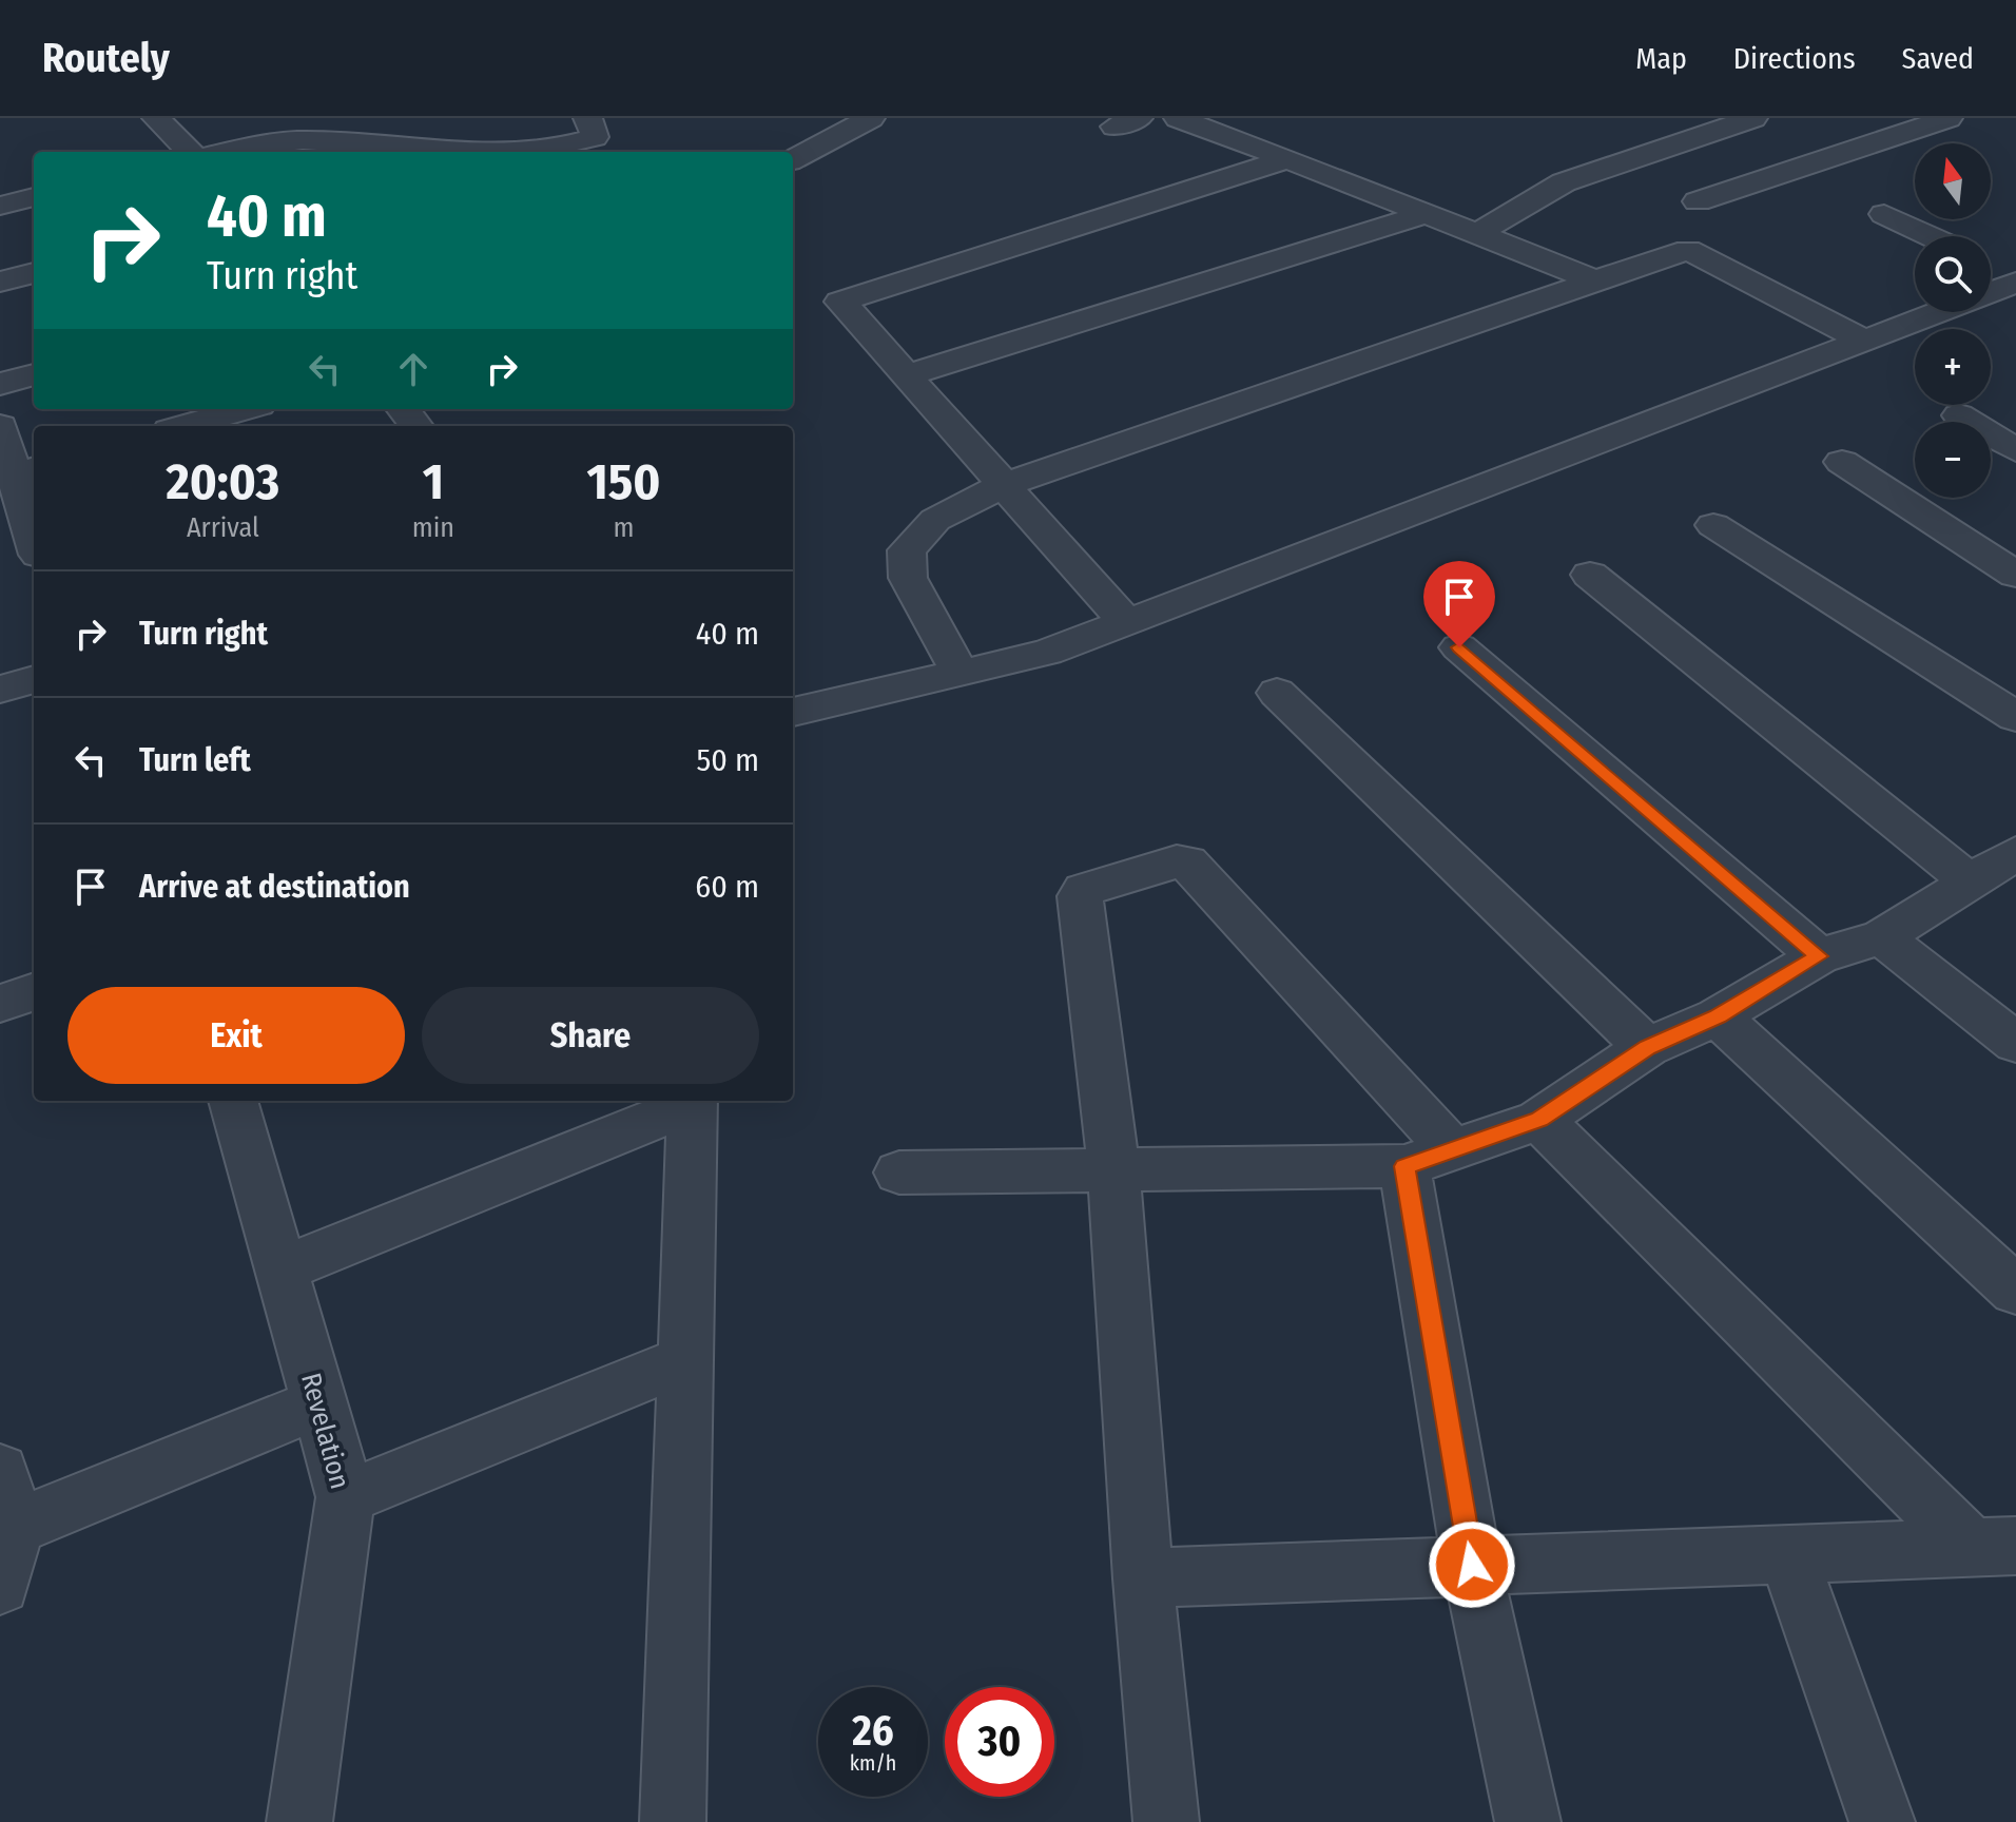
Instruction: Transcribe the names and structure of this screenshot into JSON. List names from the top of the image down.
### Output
{
  "streets": {
    "street": ["Revelation"]
  },
  "north": "top",
  "page": {
    "header": "Routely",
    "nav": ["Map", "Directions", "Saved"],
    "map_buttons": ["+", "−"],
    "turn": ["40 m", "Turn right"],
    "eta": [
      "20:03",
      "Arrival",
      "1",
      "min",
      "150",
      "m"
    ],
    "list": [
      {
        "name": "Turn right",
        "value": "40 m"
      },
      {
        "name": "Turn left",
        "value": "50 m"
      },
      {
        "name": "Arrive at destination",
        "value": "60 m"
      }
    ],
    "buttons": ["Exit", "Share"],
    "speed": "26 km/h",
    "limit": "30"
  }
}
